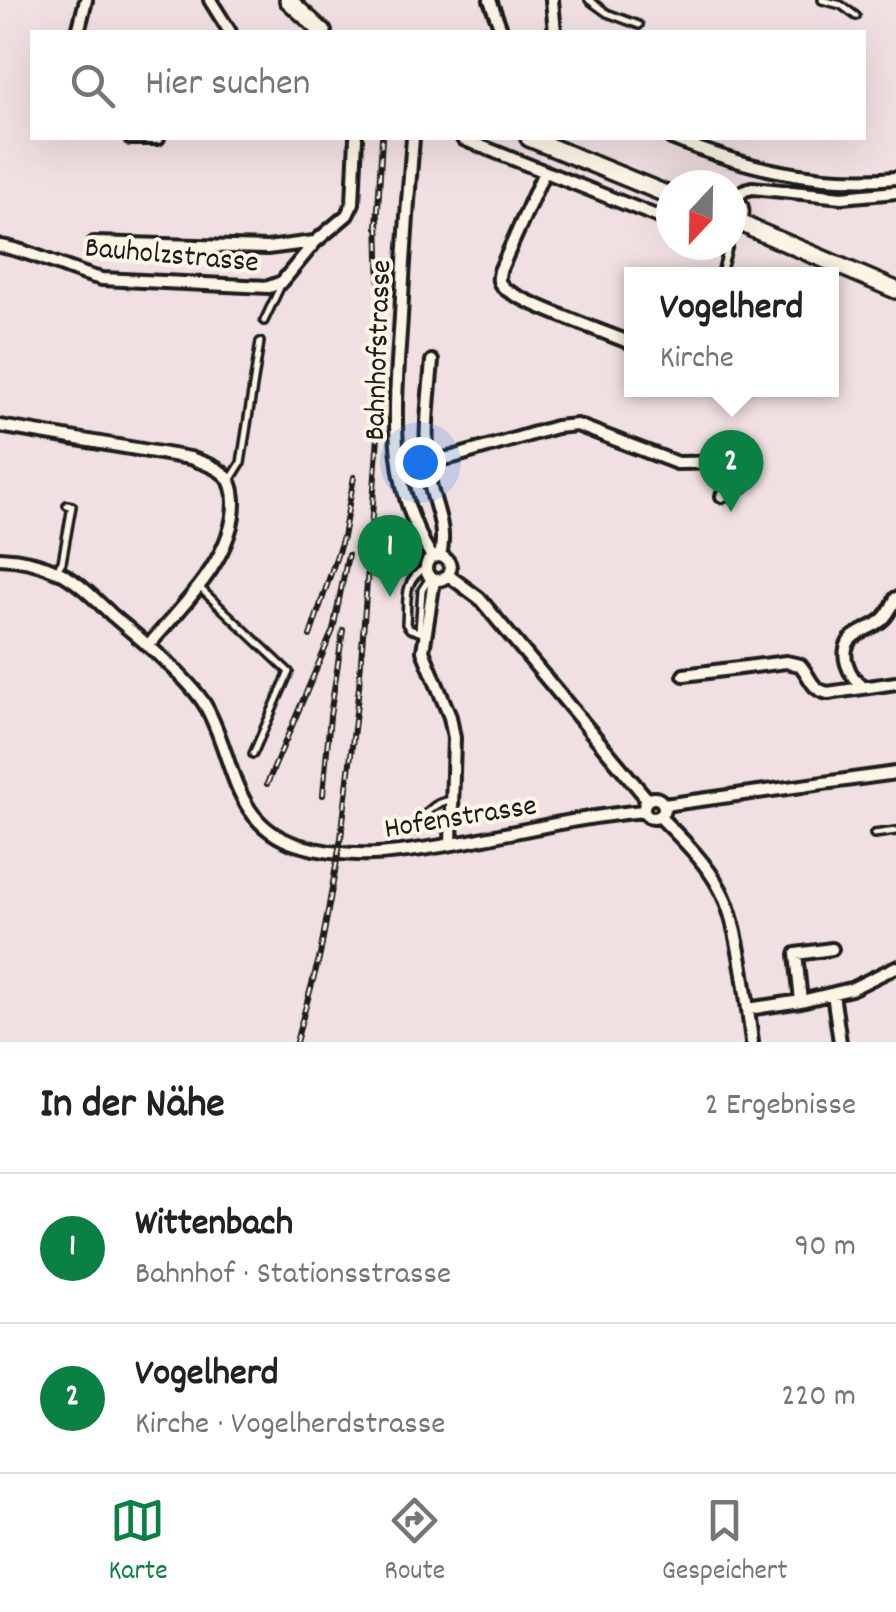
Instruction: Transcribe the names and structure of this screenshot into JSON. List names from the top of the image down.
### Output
{
  "streets": {
    "street": ["Bauholzstrasse", "Bahnhofstrasse", "Hofenstrasse"]
  },
  "north": "bottom",
  "page": {
    "search": "Hier suchen",
    "popup": ["Vogelherd", "Kirche"],
    "pins": ["2", "1"],
    "heading": ["In der Nähe", "2 Ergebnisse"],
    "list": [
      {
        "mark": "1",
        "name": "Wittenbach",
        "note": "Bahnhof · Stationsstrasse",
        "value": "90 m"
      },
      {
        "mark": "2",
        "name": "Vogelherd",
        "note": "Kirche · Vogelherdstrasse",
        "value": "220 m"
      }
    ],
    "nav": ["Karte", "Route", "Gespeichert"]
  }
}
